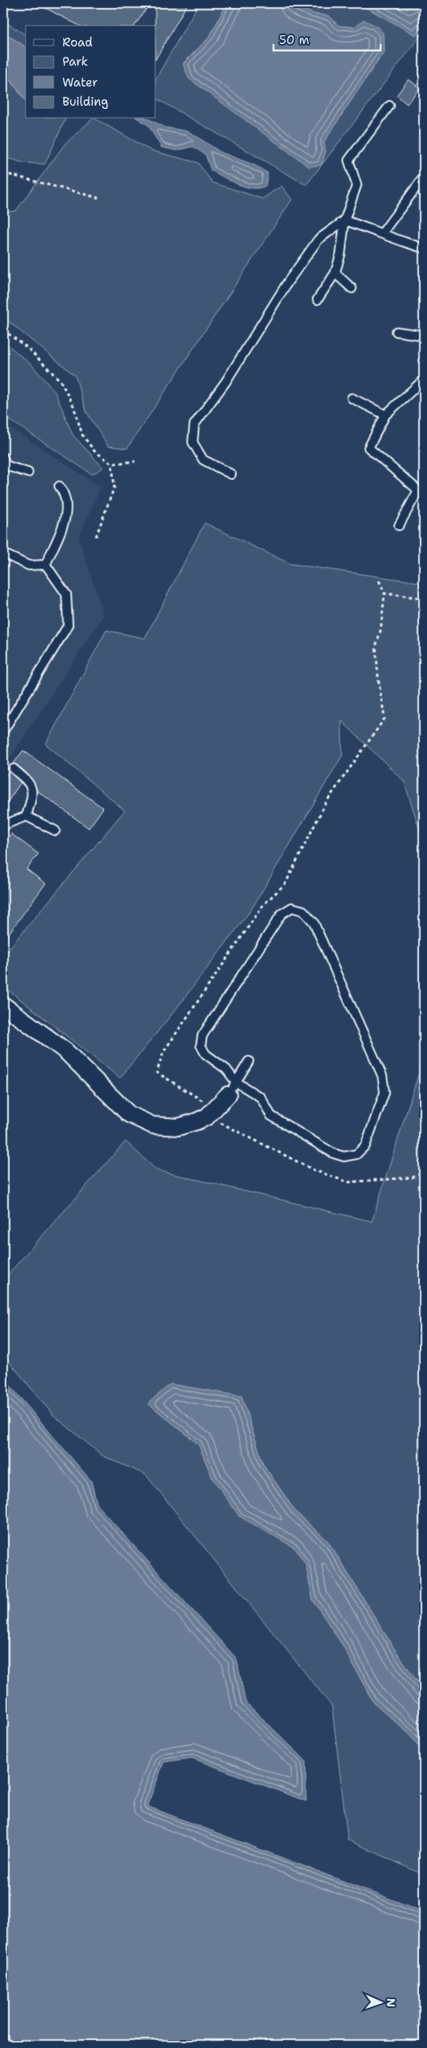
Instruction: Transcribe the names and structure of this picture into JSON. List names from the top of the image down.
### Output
{
  "legend": [
    "Road",
    "Park",
    "Water",
    "Building"
  ],
  "scale_bar": "50 m",
  "north": "right"
}
